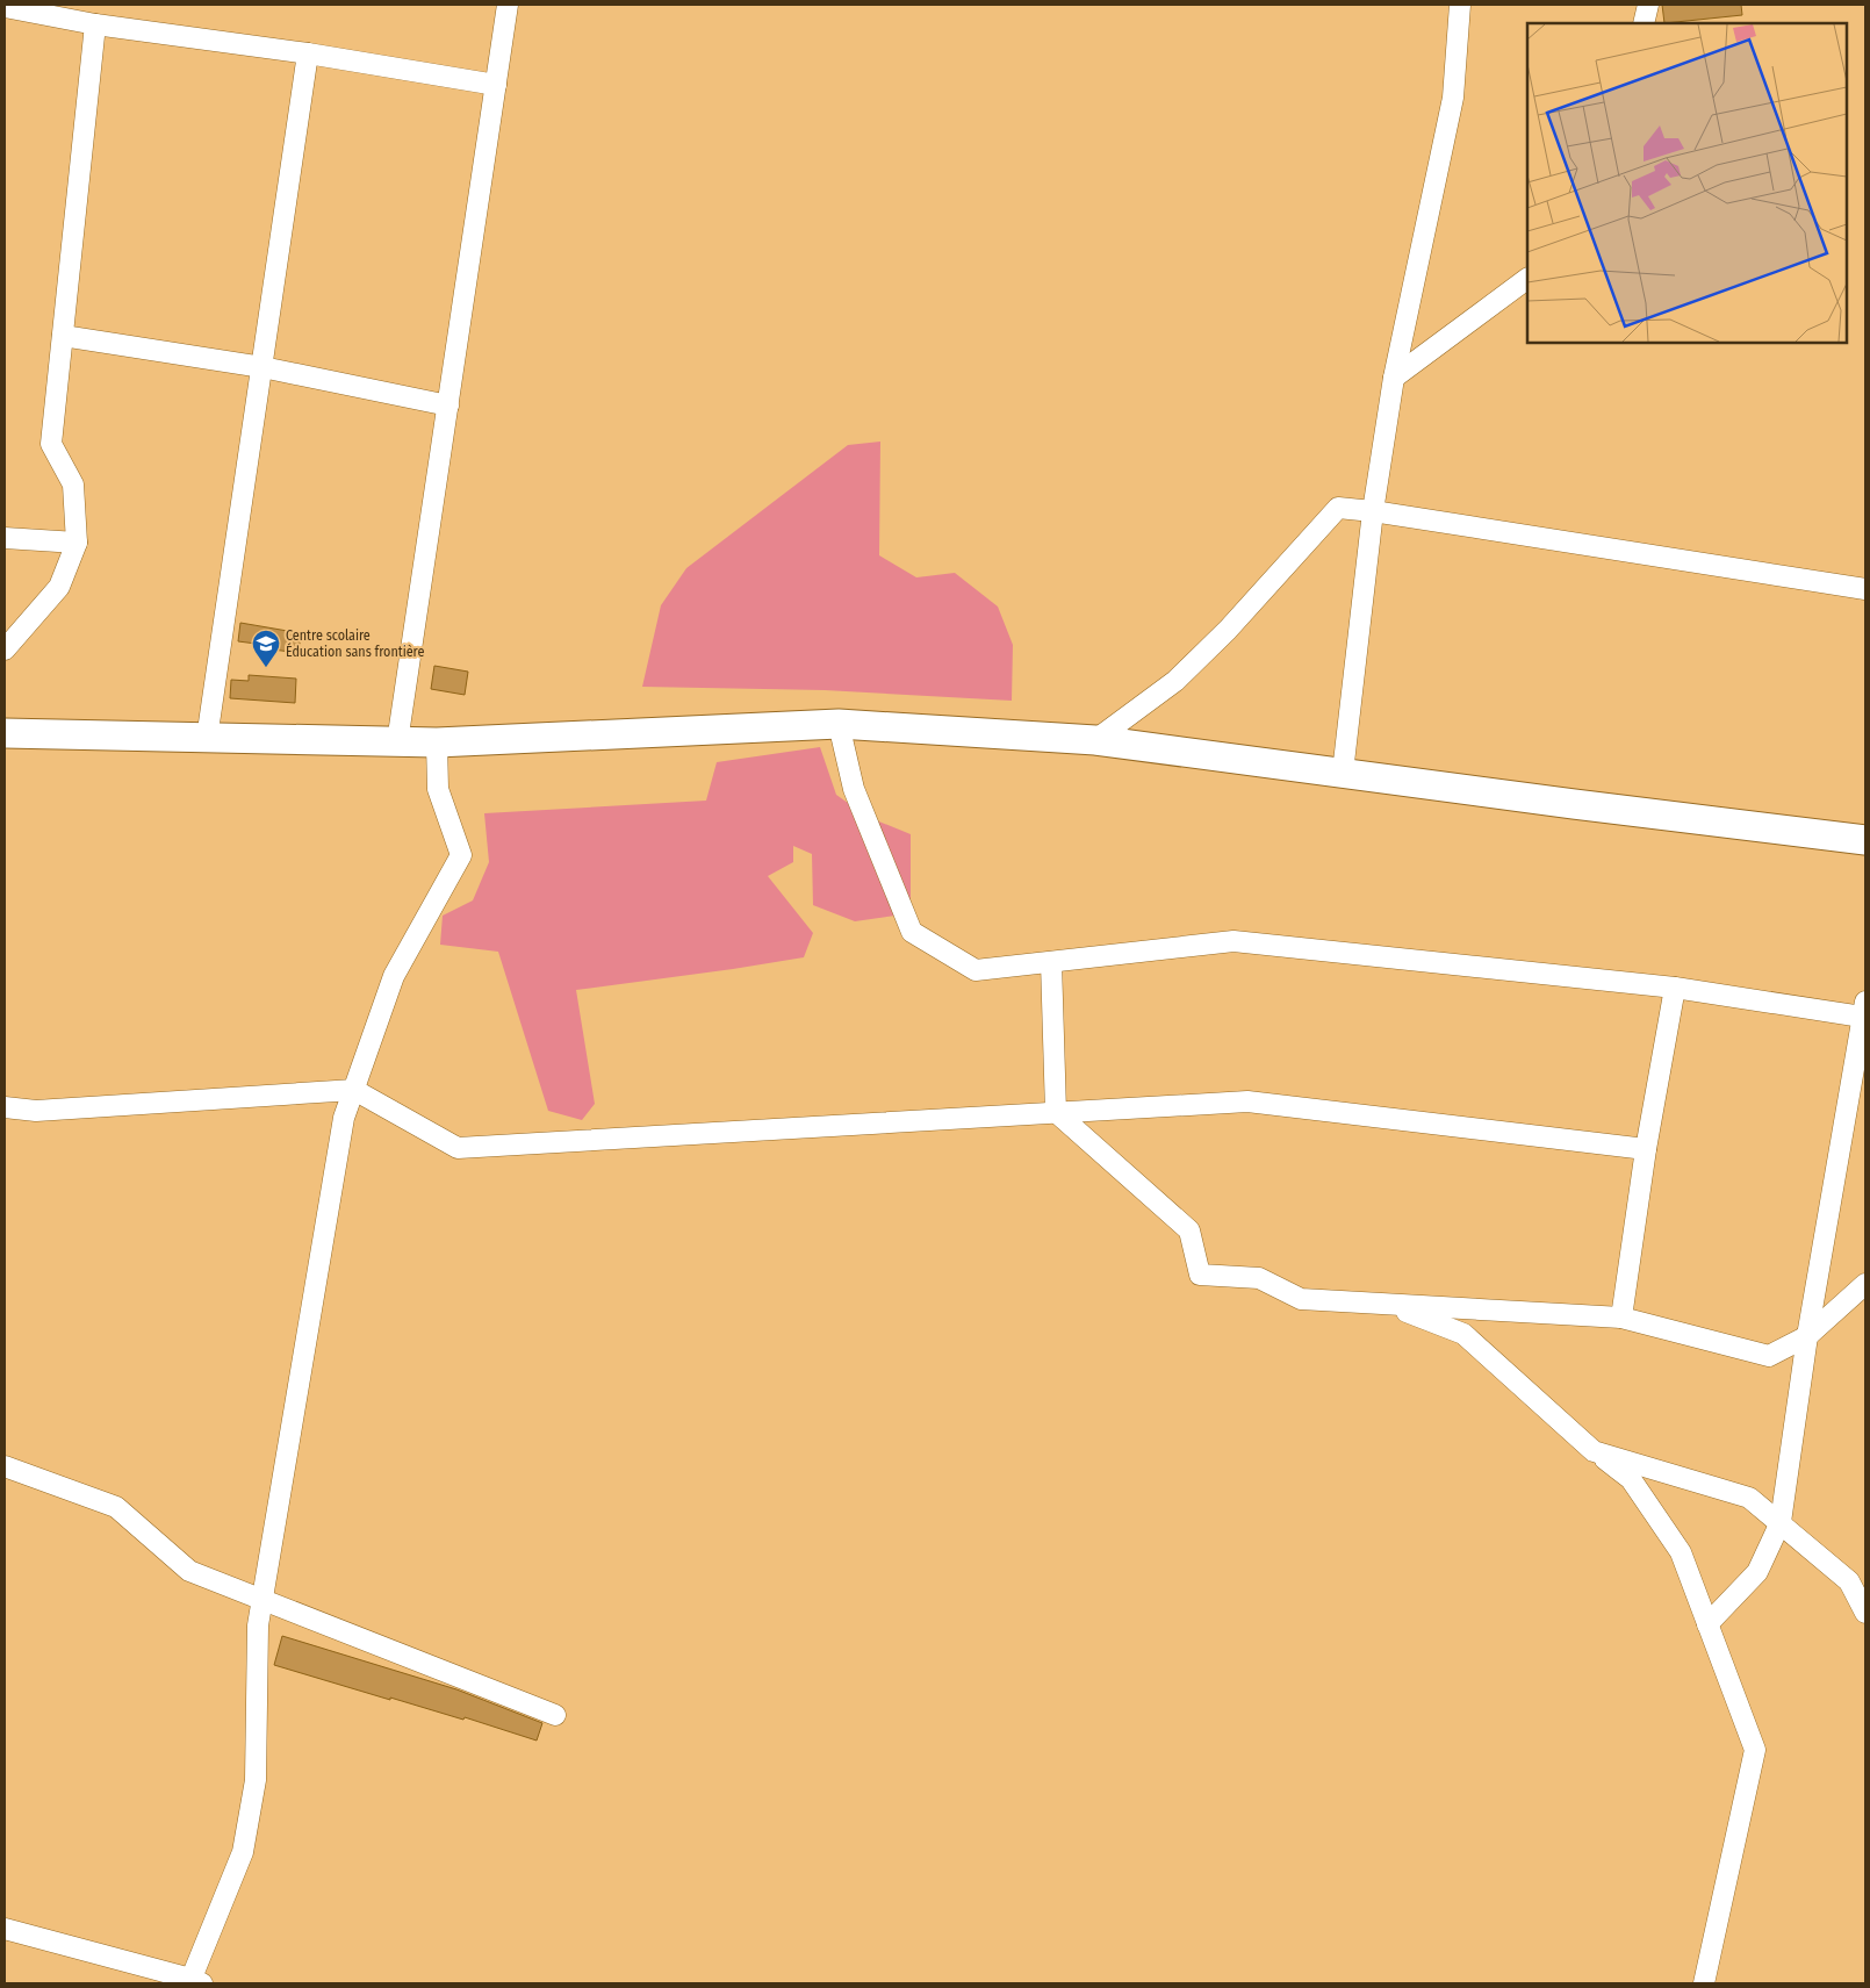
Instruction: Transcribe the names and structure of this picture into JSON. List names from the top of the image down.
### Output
{
  "places": {
    "school or university": ["Centre scolaire Éducation sans frontière"]
  }
}
